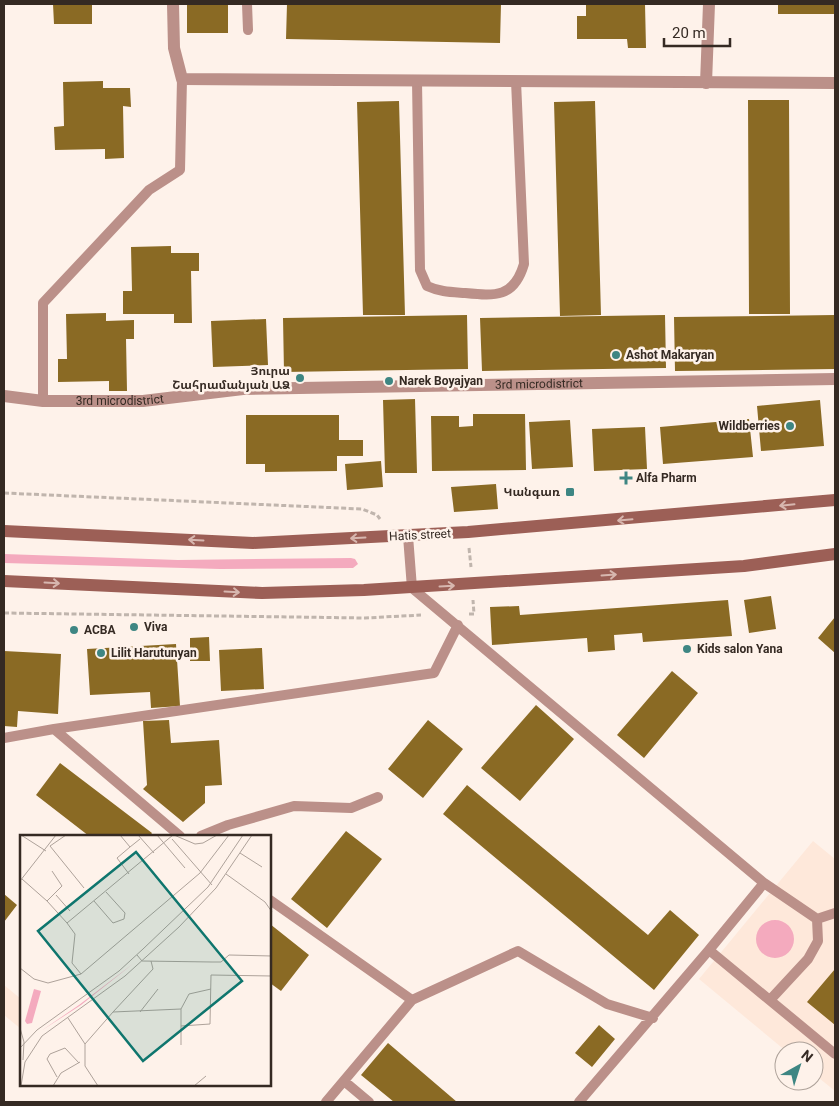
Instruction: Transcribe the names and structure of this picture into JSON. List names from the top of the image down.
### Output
{
  "streets": {
    "main road": ["Hatis street"],
    "street": ["3rd microdistrict"]
  },
  "places": {
    "other": [
      "Ashot Makaryan",
      "Յուրա Շահրամանյան ԱՁ",
      "Narek Boyajyan",
      "Wildberries",
      "Viva",
      "ACBA",
      "Kids salon Yana",
      "Lilit Harutunyan"
    ],
    "health": ["Alfa Pharm"],
    "transit": ["Կանգառ"]
  },
  "scale_bar": "20 m",
  "north": "top right"
}
